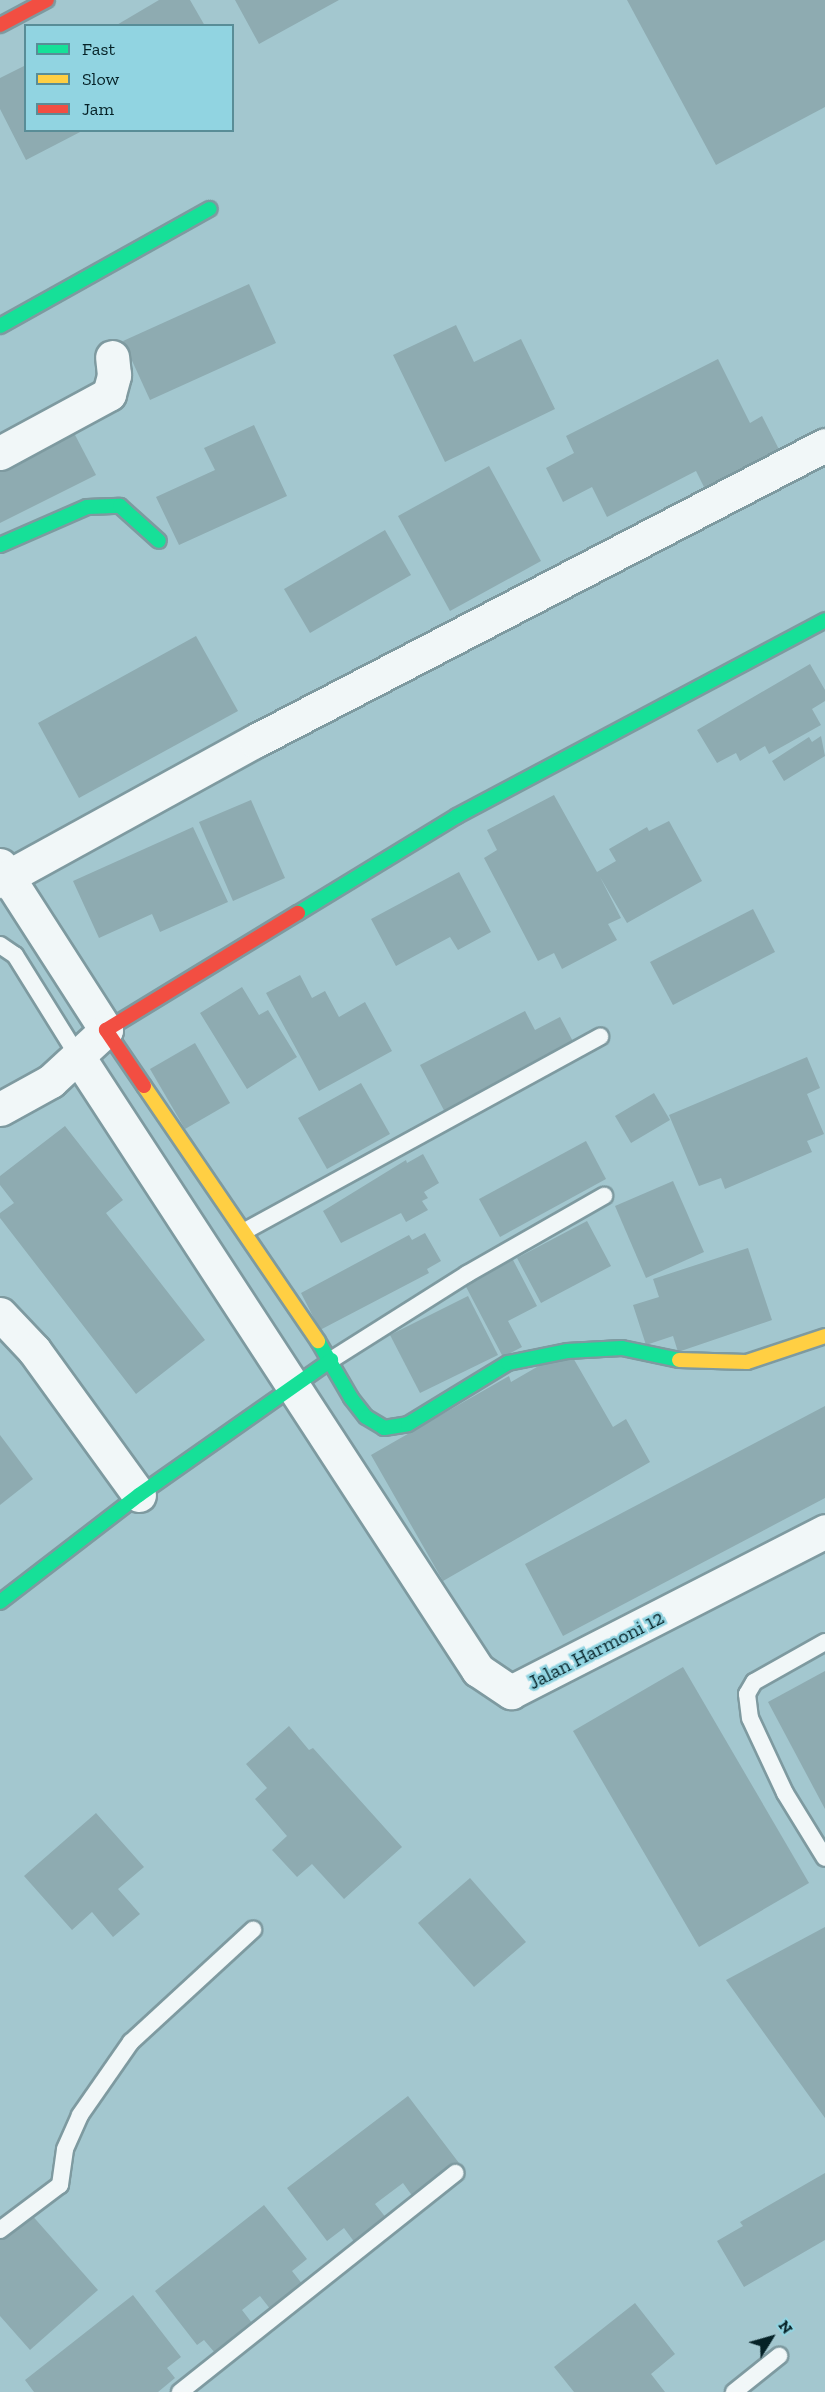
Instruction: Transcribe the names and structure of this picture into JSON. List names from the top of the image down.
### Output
{
  "streets": {
    "street": ["Jalan Harmoni 12"]
  },
  "legend": ["Fast", "Slow", "Jam"],
  "north": "top right"
}
